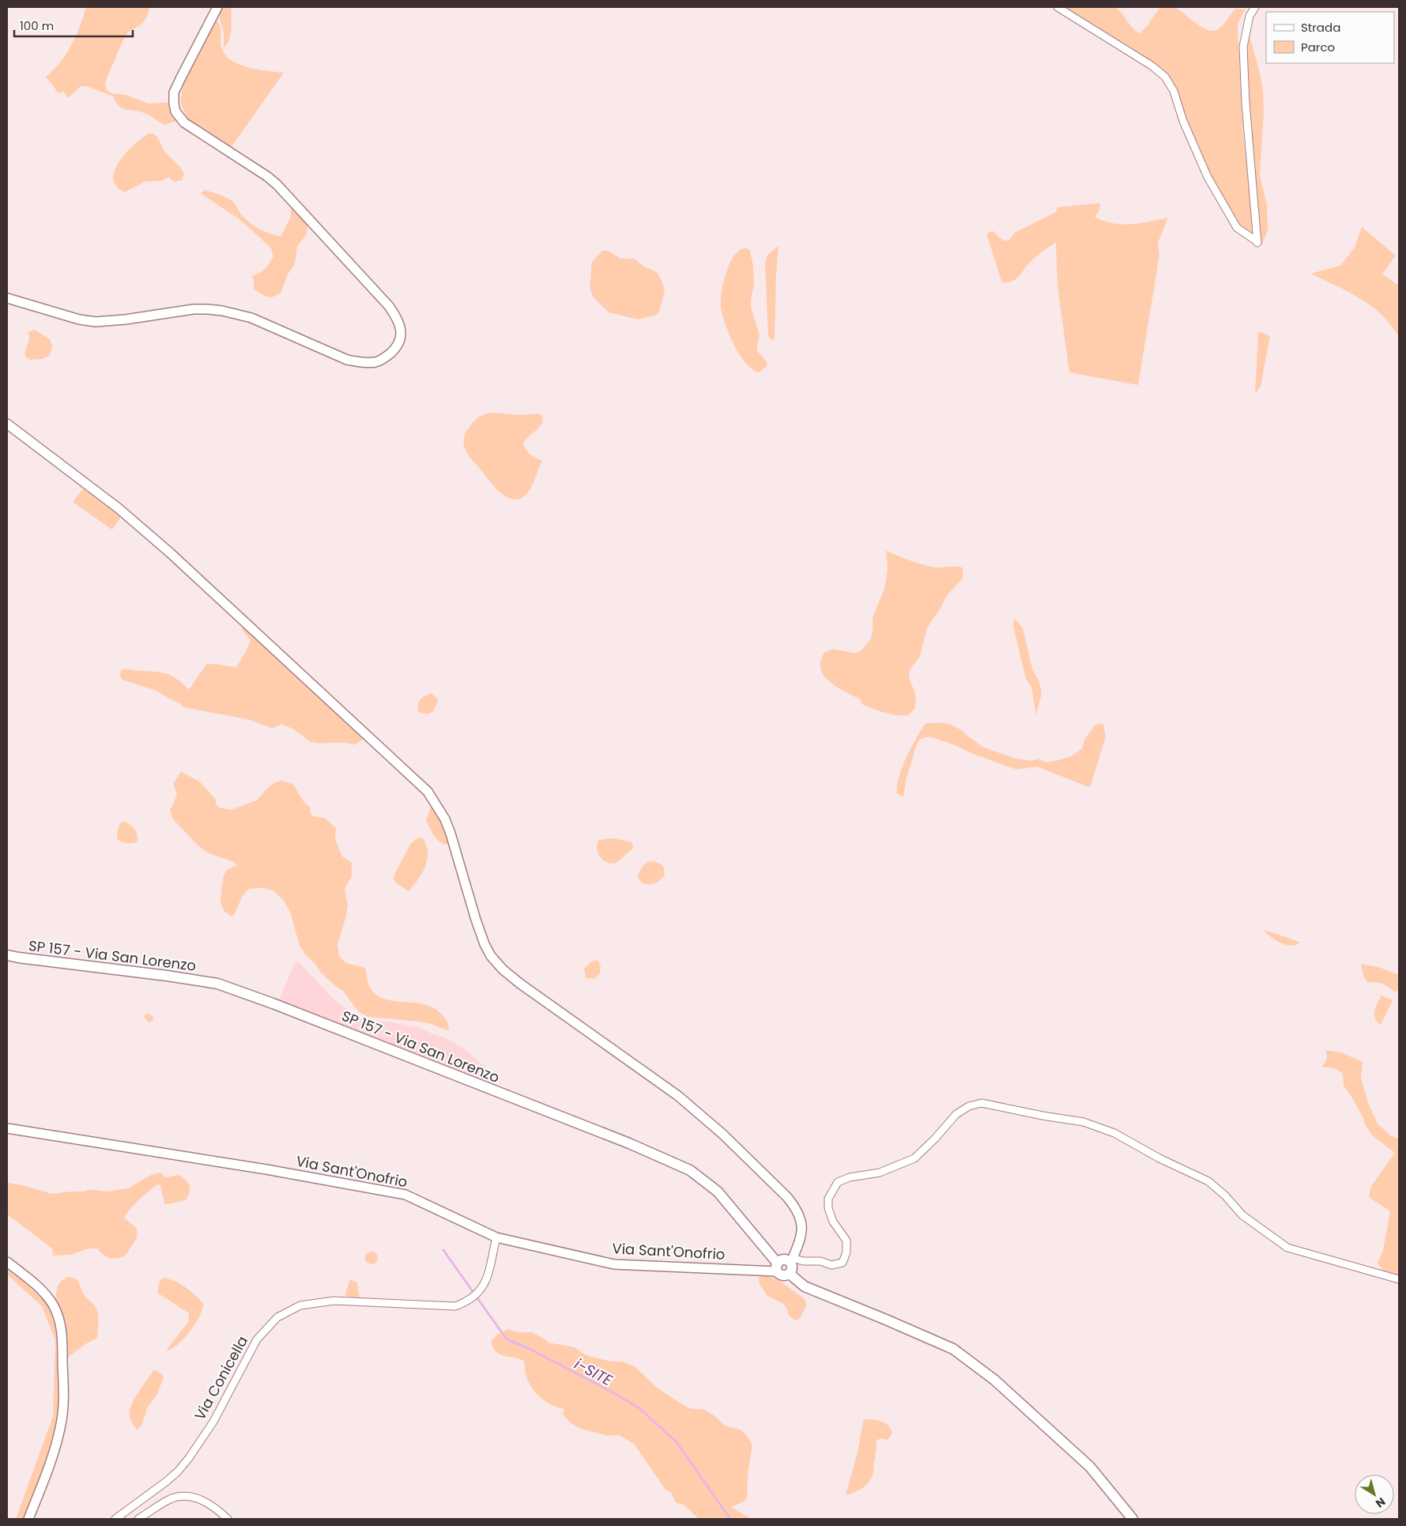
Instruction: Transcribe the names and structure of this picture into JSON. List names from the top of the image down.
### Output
{
  "streets": {
    "main road": ["SP 157 - Via San Lorenzo"],
    "street": ["Via Sant'Onofrio", "Via Conicella"]
  },
  "crossings": [
    ["SP 157 - Via San Lorenzo", "Via Sant'Onofrio"],
    ["Via Sant'Onofrio", "Via Conicella"]
  ],
  "water": ["i-SITE"],
  "legend": ["Strada", "Parco"],
  "scale_bar": "100 m",
  "north": "bottom right"
}
